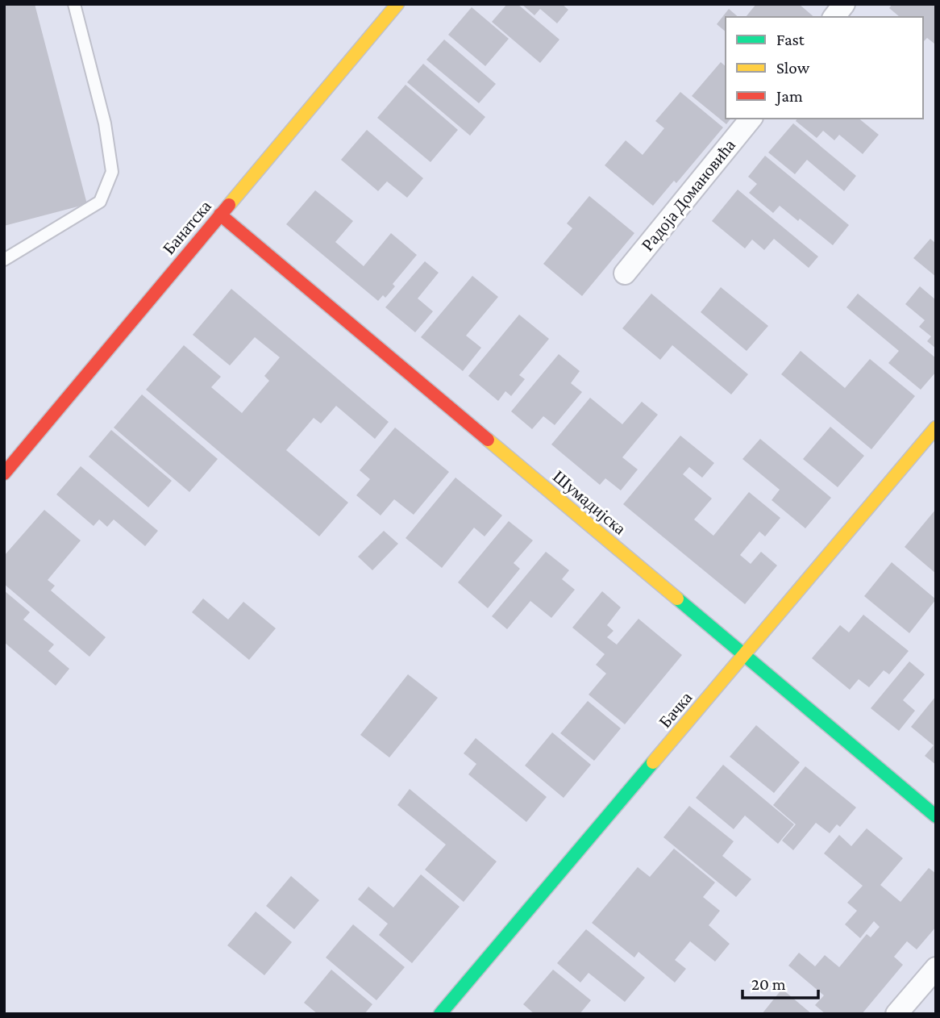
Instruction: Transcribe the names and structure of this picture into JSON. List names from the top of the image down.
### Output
{
  "streets": {
    "street": [
      "Радоја Домановића",
      "Банатска",
      "Шумадијска",
      "Бачка"
    ]
  },
  "crossings": [
    ["Банатска", "Шумадијска"],
    ["Шумадијска", "Бачка"]
  ],
  "legend": ["Fast", "Slow", "Jam"],
  "scale_bar": "20 m"
}
